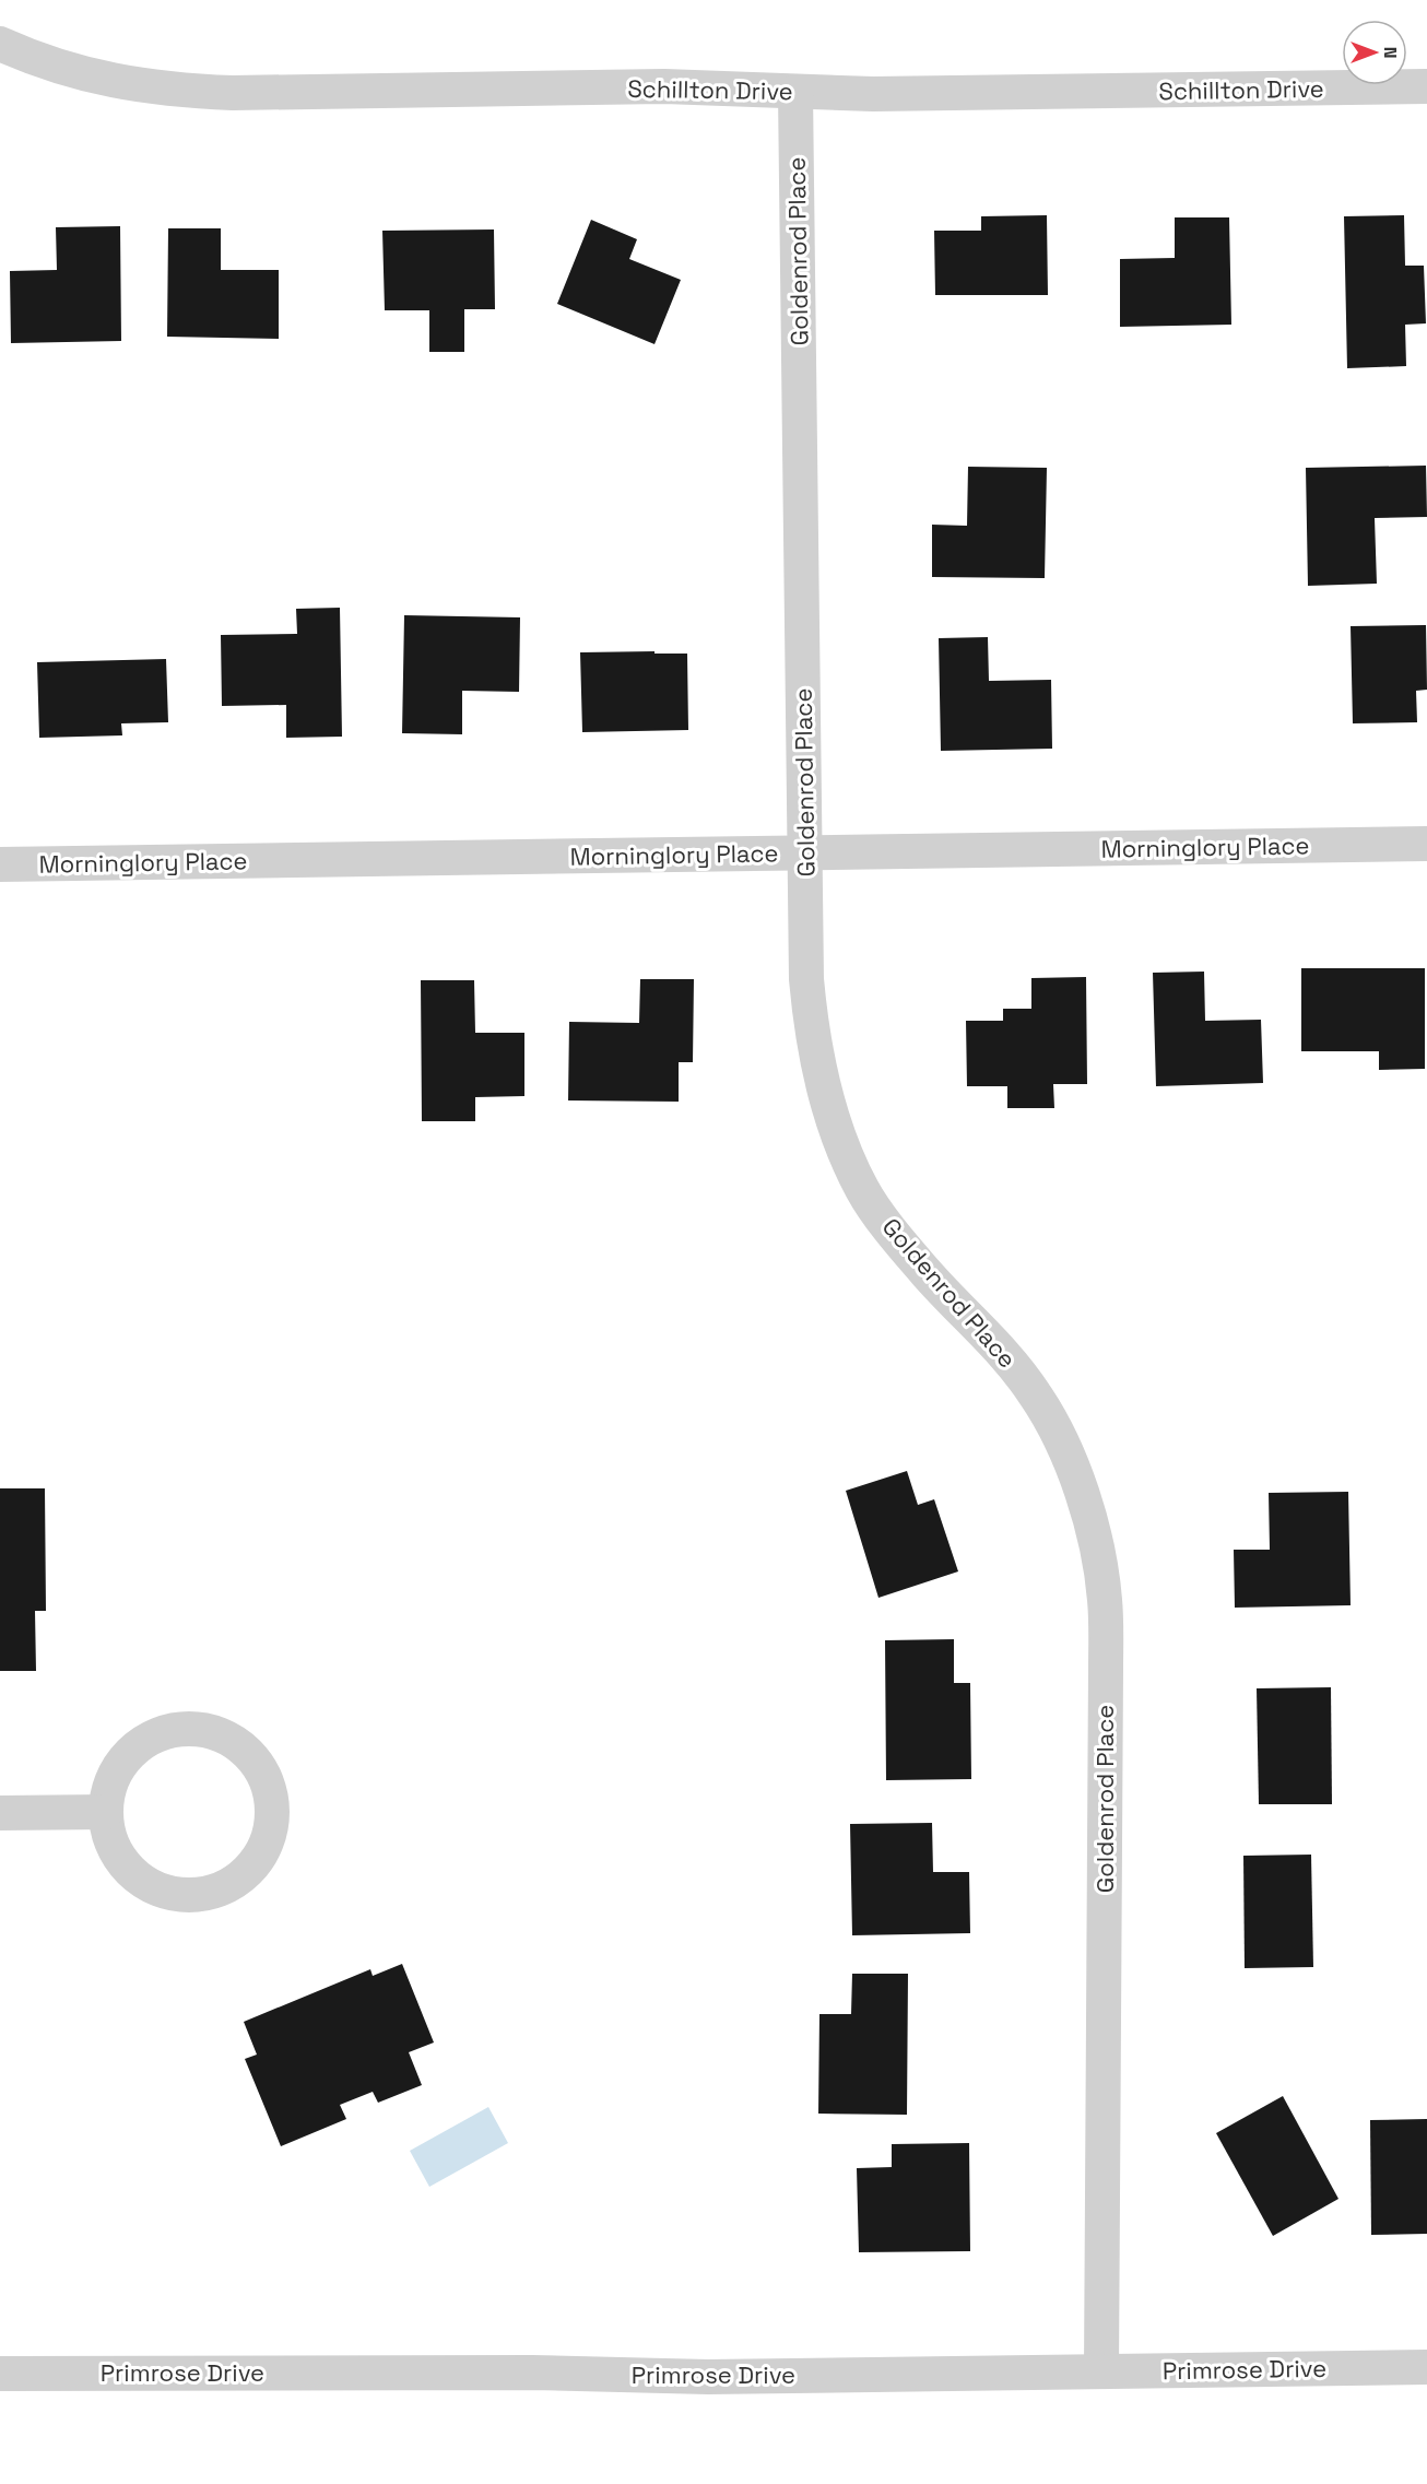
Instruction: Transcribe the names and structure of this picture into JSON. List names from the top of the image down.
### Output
{
  "streets": {
    "street": [
      "Schillton Drive",
      "Goldenrod Place",
      "Morninglory Place",
      "Primrose Drive"
    ]
  },
  "crossings": [
    ["Schillton Drive", "Goldenrod Place"],
    ["Goldenrod Place", "Morninglory Place"],
    ["Goldenrod Place", "Primrose Drive"]
  ],
  "north": "right"
}
